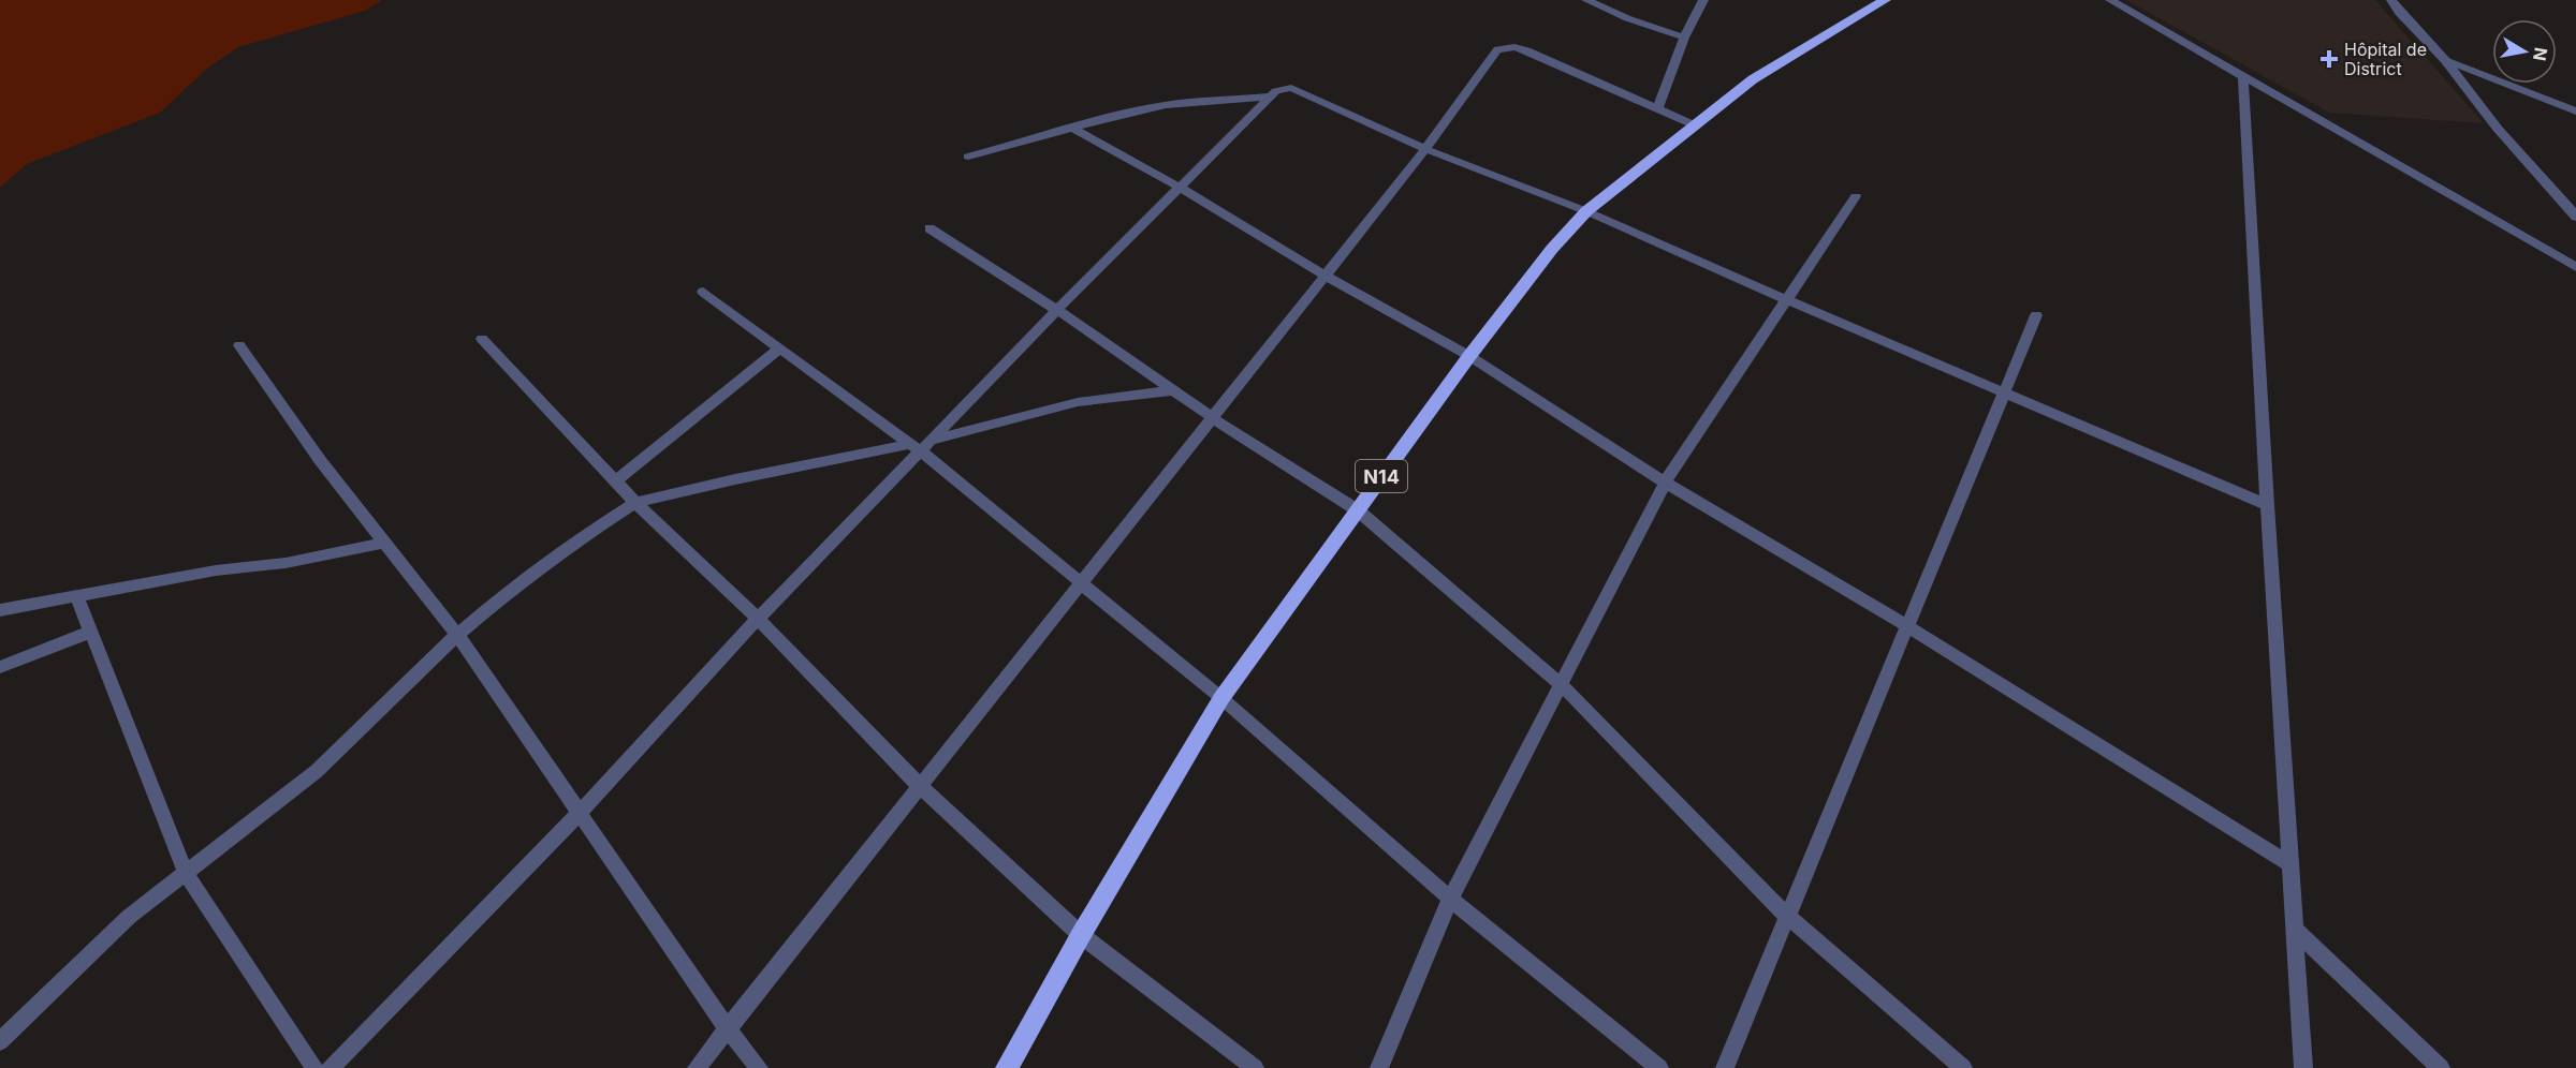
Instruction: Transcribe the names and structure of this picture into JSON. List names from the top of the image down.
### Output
{
  "streets": {
    "highway": ["N14"]
  },
  "places": {
    "health": ["Hôpital de District"]
  },
  "north": "right"
}
